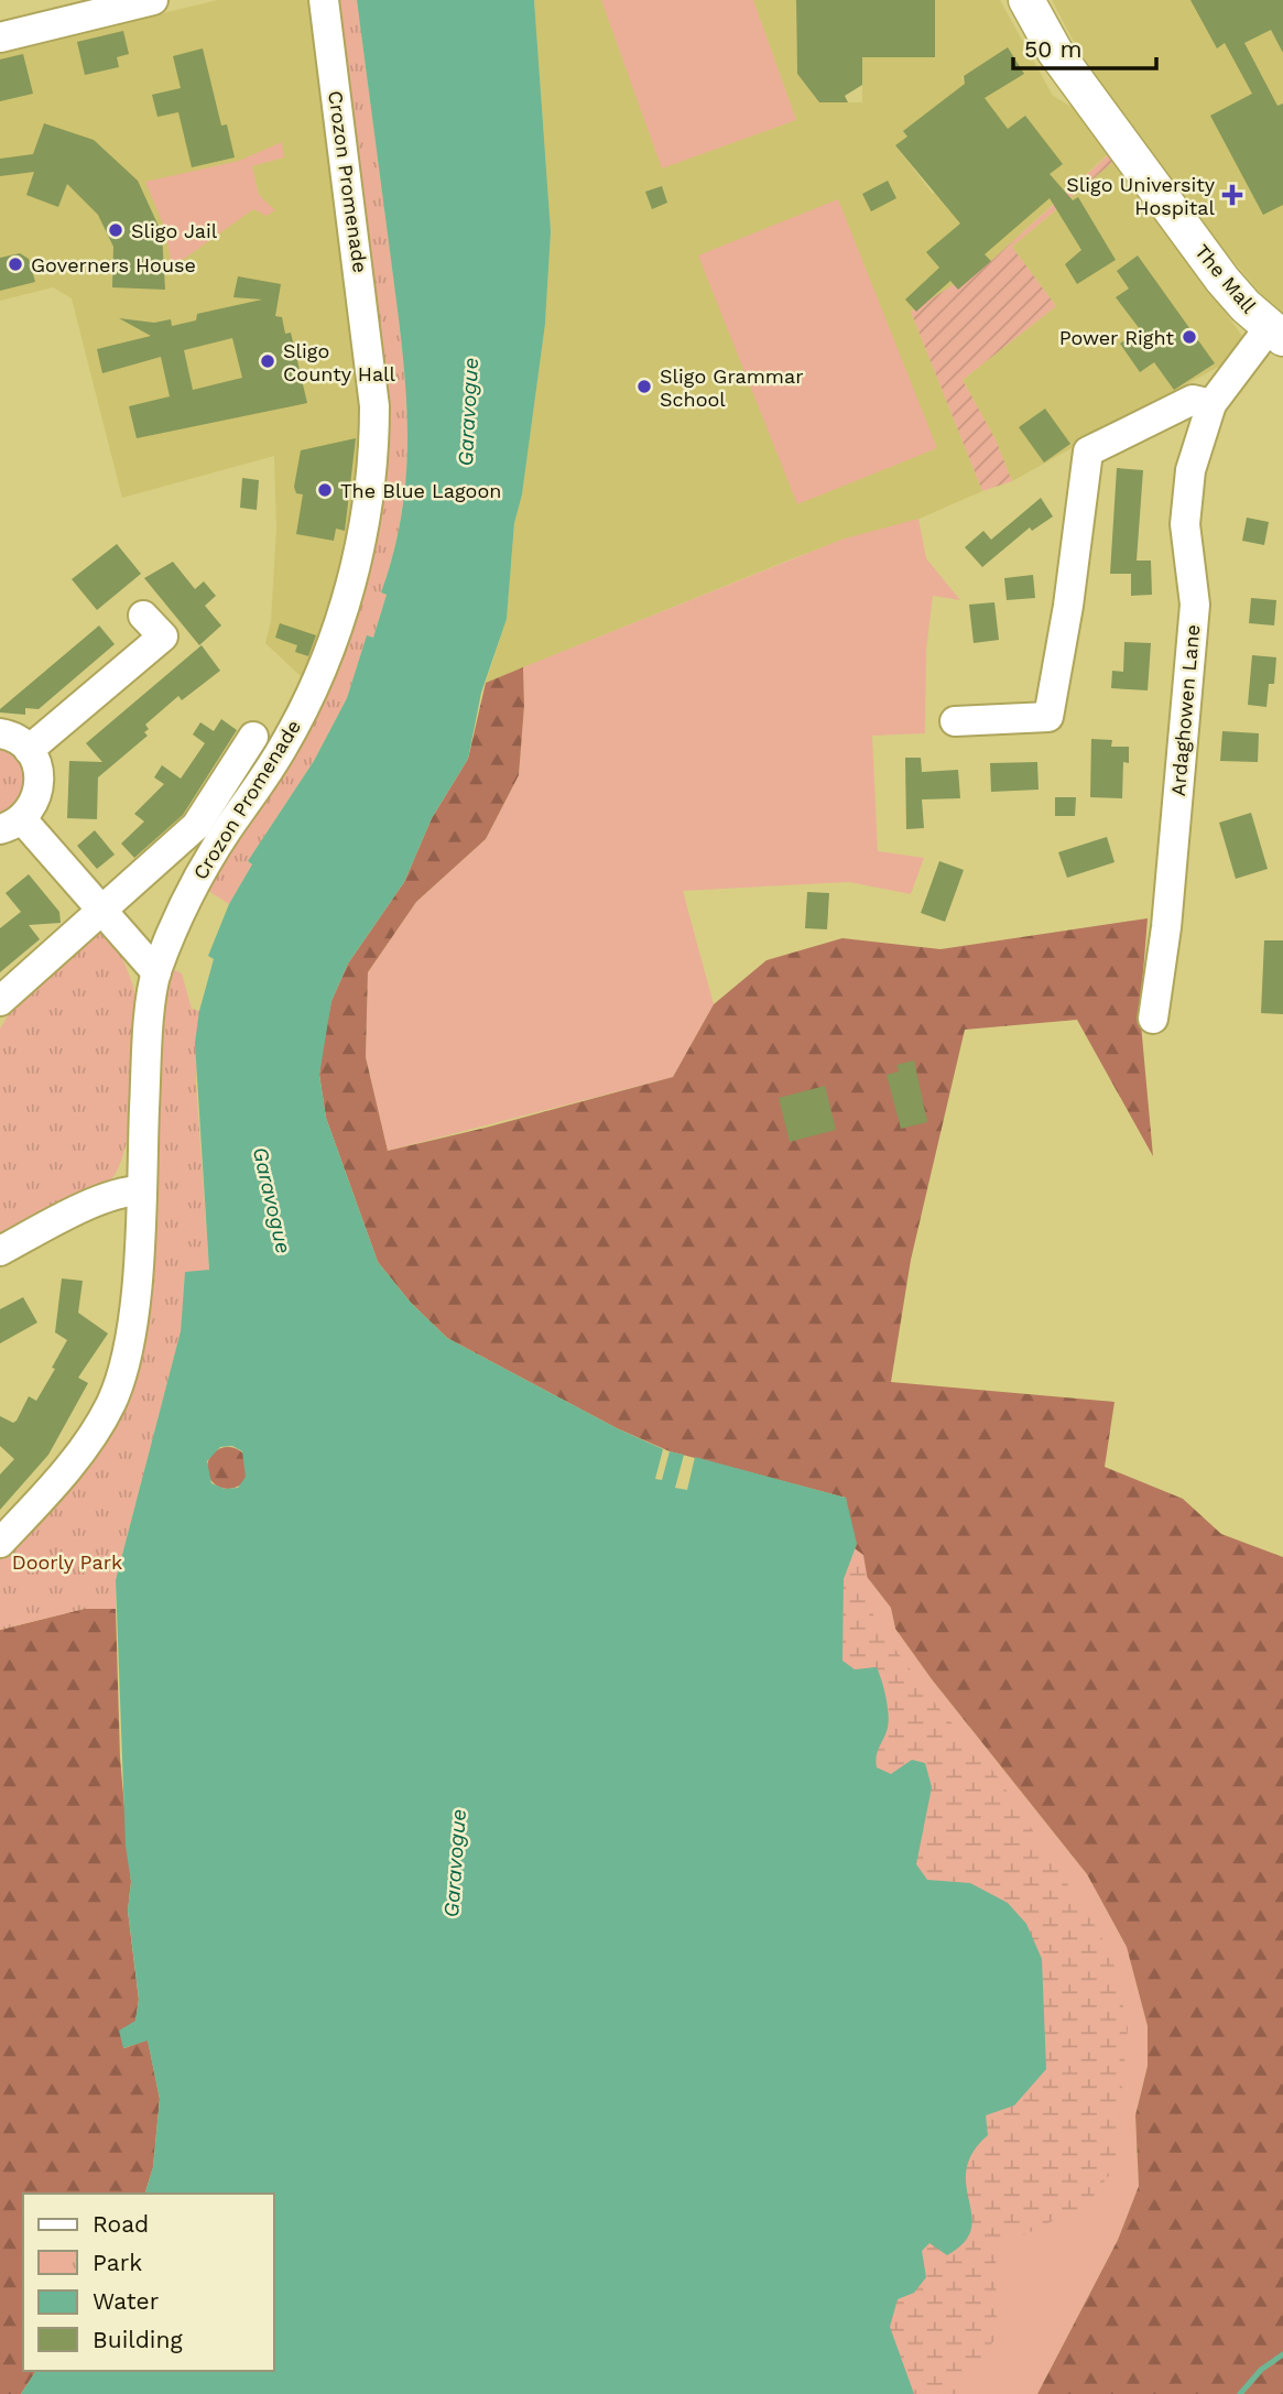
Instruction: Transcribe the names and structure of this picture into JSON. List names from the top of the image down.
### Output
{
  "streets": {
    "main road": ["The Mall"],
    "street": ["Crozon Promenade", "Ardaghowen Lane"]
  },
  "crossings": [
    ["The Mall", "Ardaghowen Lane"]
  ],
  "water": ["Garavogue"],
  "parks": ["Doorly Park"],
  "places": {
    "health": ["Sligo University Hospital"],
    "other": [
      "Sligo Jail",
      "Governers House",
      "Power Right",
      "Sligo County Hall",
      "Sligo Grammar School",
      "The Blue Lagoon"
    ]
  },
  "legend": [
    "Road",
    "Park",
    "Water",
    "Building"
  ],
  "scale_bar": "50 m"
}
